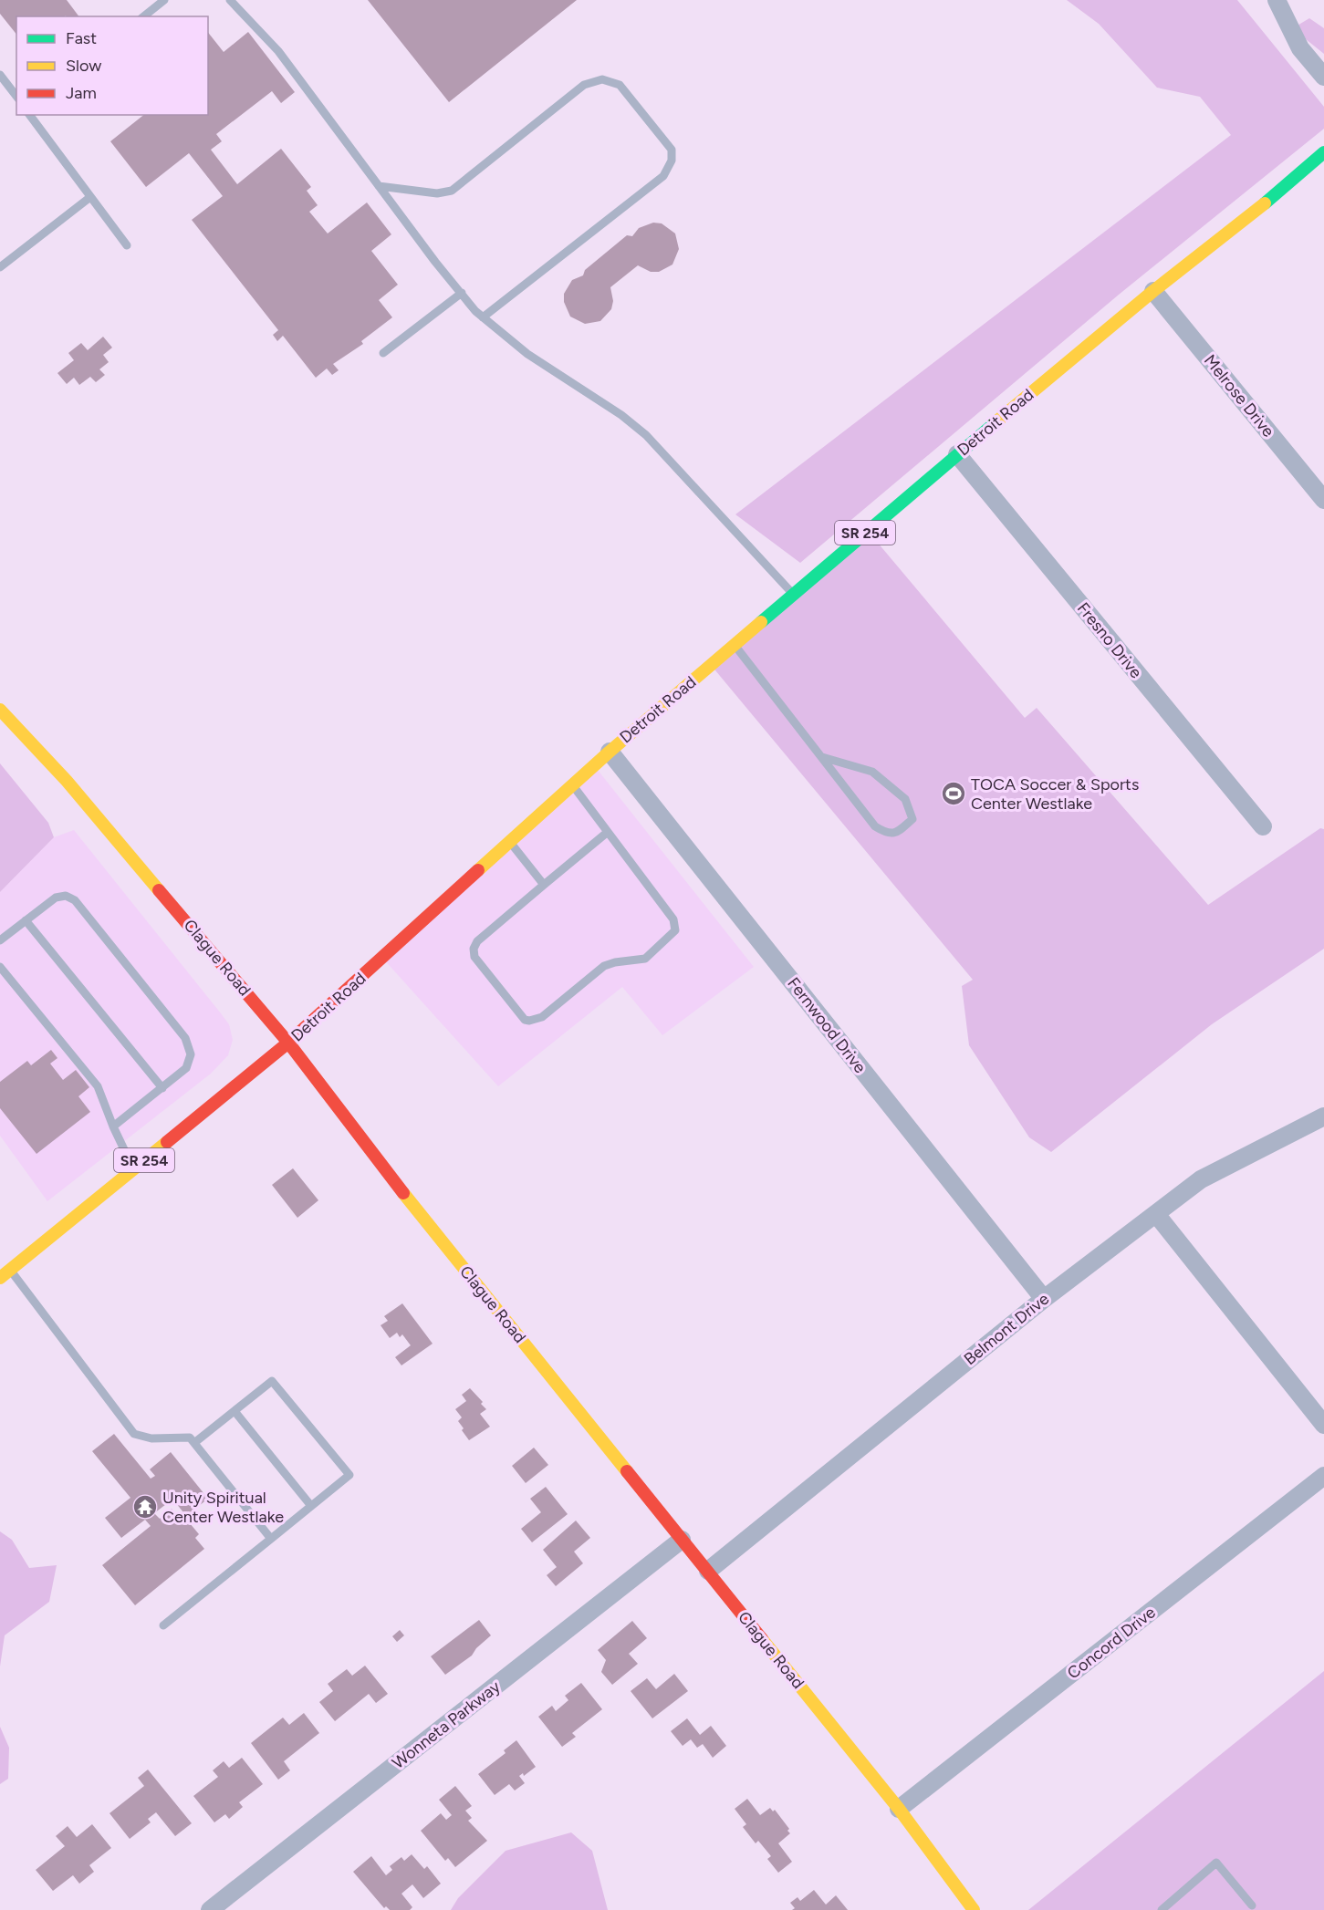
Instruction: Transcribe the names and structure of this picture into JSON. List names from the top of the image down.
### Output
{
  "streets": {
    "main road": ["Detroit Road", "SR 254", "Clague Road"],
    "street": [
      "Melrose Drive",
      "Fresno Drive",
      "Fernwood Drive",
      "Belmont Drive",
      "Concord Drive",
      "Wonneta Parkway"
    ]
  },
  "crossings": [
    ["Melrose Drive", "Detroit Road"],
    ["Detroit Road", "Fresno Drive"],
    ["Detroit Road", "Clague Road"],
    ["Detroit Road", "Fernwood Drive"],
    ["Clague Road", "Belmont Drive"],
    ["Clague Road", "Concord Drive"],
    ["Clague Road", "Wonneta Parkway"],
    ["Fernwood Drive", "Belmont Drive"]
  ],
  "places": {
    "sports": ["TOCA Soccer & Sports Center Westlake"],
    "temple": ["Unity Spiritual Center Westlake"]
  },
  "legend": ["Fast", "Slow", "Jam"]
}
